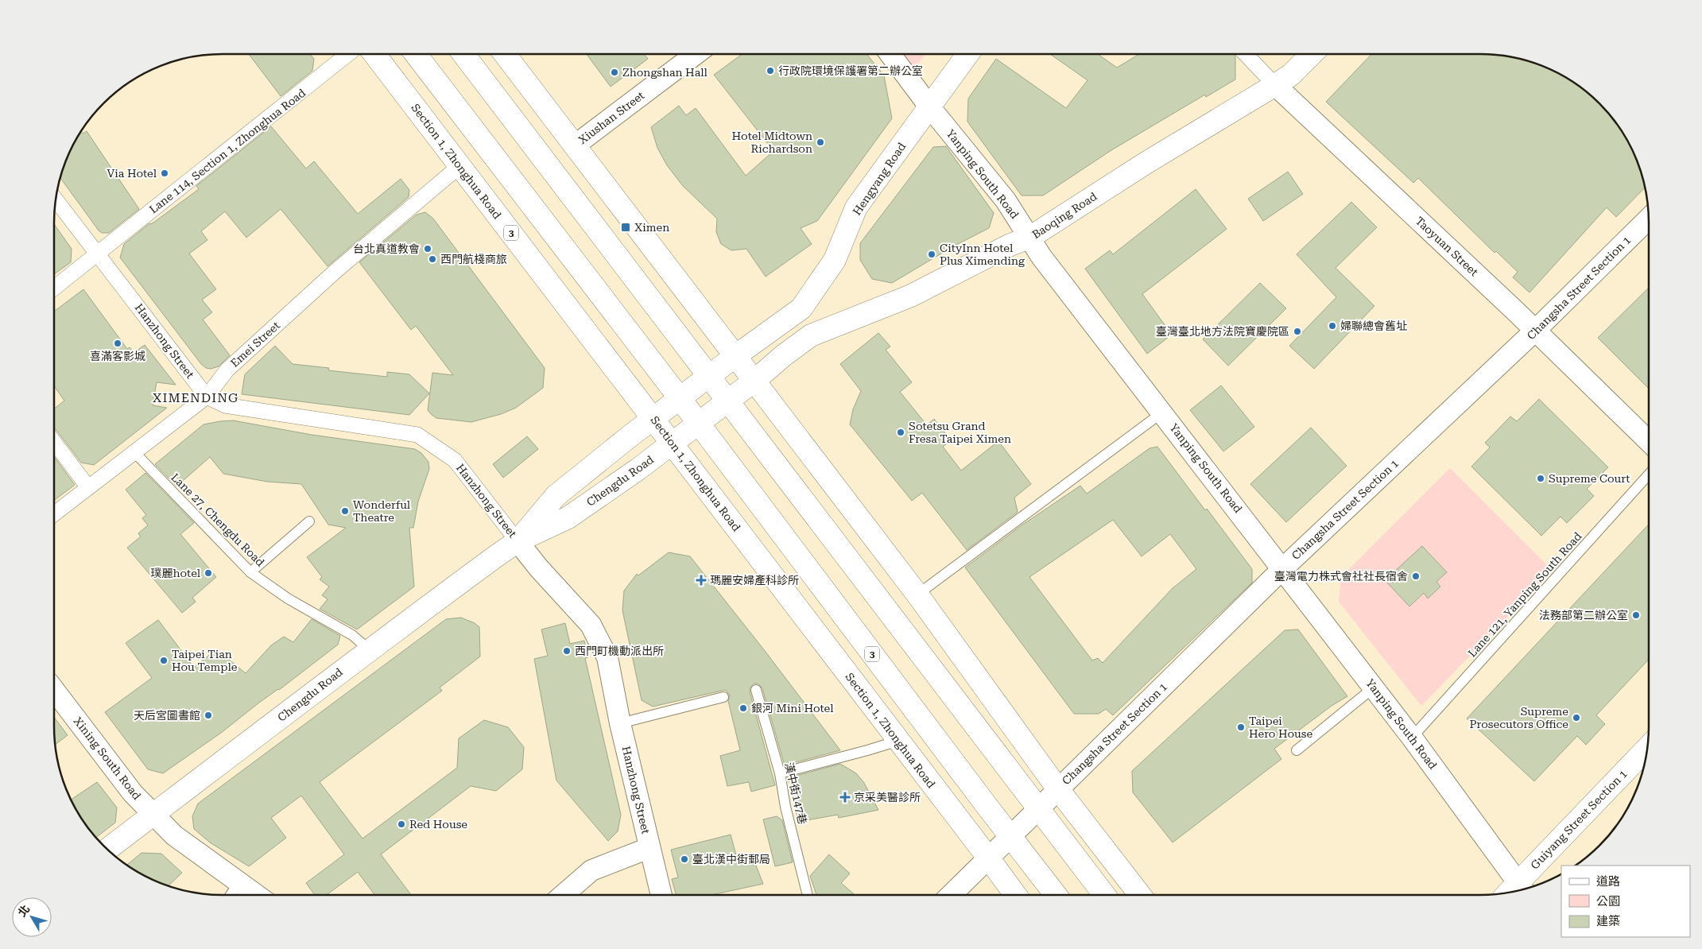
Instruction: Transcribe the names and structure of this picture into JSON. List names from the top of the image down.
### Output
{
  "streets": {
    "main road": [
      "Section 1, Zhonghua Road",
      "Hengyang Road",
      "Baoqing Road",
      "3",
      "Chengdu Road",
      "Guiyang Street Section 1"
    ],
    "street": [
      "Xiushan Street",
      "Lane 114, Section 1, Zhonghua Road",
      "Yanping South Road",
      "Taoyuan Street",
      "Changsha Street Section 1",
      "Hanzhong Street",
      "Emei Street",
      "Xining South Road"
    ],
    "lane": ["Lane 27, Chengdu Road", "Lane 121, Yanping South Road", "漢中街147巷"]
  },
  "crossings": [
    ["Lane 114, Section 1, Zhonghua Road", "Hanzhong Street"],
    ["Section 1, Zhonghua Road", "Changsha Street Section 1"],
    ["Section 1, Zhonghua Road", "Emei Street"],
    ["Section 1, Zhonghua Road", "Chengdu Road"],
    ["Yanping South Road", "Hengyang Road"],
    ["Yanping South Road", "Baoqing Road"],
    ["Yanping South Road", "Changsha Street Section 1"],
    ["Yanping South Road", "Lane 121, Yanping South Road"],
    ["Yanping South Road", "Guiyang Street Section 1"],
    ["Hengyang Road", "Chengdu Road"],
    ["Baoqing Road", "Taoyuan Street"],
    ["Baoqing Road", "Chengdu Road"],
    ["3", "Changsha Street Section 1"],
    ["3", "Chengdu Road"],
    ["Taoyuan Street", "Changsha Street Section 1"],
    ["Hanzhong Street", "Emei Street"],
    ["Hanzhong Street", "Chengdu Road"],
    ["Emei Street", "Lane 27, Chengdu Road"],
    ["Chengdu Road", "Lane 27, Chengdu Road"],
    ["Chengdu Road", "Xining South Road"]
  ],
  "districts": ["XIMENDING"],
  "places": {
    "other": [
      "行政院環境保護署第二辦公室",
      "Zhongshan Hall",
      "Hotel Midtown Richardson",
      "Via Hotel",
      "台北真道教會",
      "CityInn Hotel Plus Ximending",
      "西門航棧商旅",
      "婦聯總會舊址",
      "臺灣臺北地方法院寶慶院區",
      "喜滿客影城",
      "Sotetsu Grand Fresa Taipei Ximen",
      "Supreme Court",
      "Wonderful Theatre",
      "璞麗hotel",
      "臺灣電力株式會社社長宿舍",
      "法務部第二辦公室",
      "西門町機動派出所",
      "Taipei Tian Hou Temple",
      "銀河 Mini Hotel",
      "天后宮圖書館",
      "Supreme Prosecutors Office",
      "Taipei Hero House",
      "Red House",
      "臺北漢中街郵局"
    ],
    "transit": ["Ximen"],
    "health": ["瑪麗安婦產科診所", "京采美醫診所"]
  },
  "legend": ["道路", "公園", "建築"],
  "north": "top left"
}
